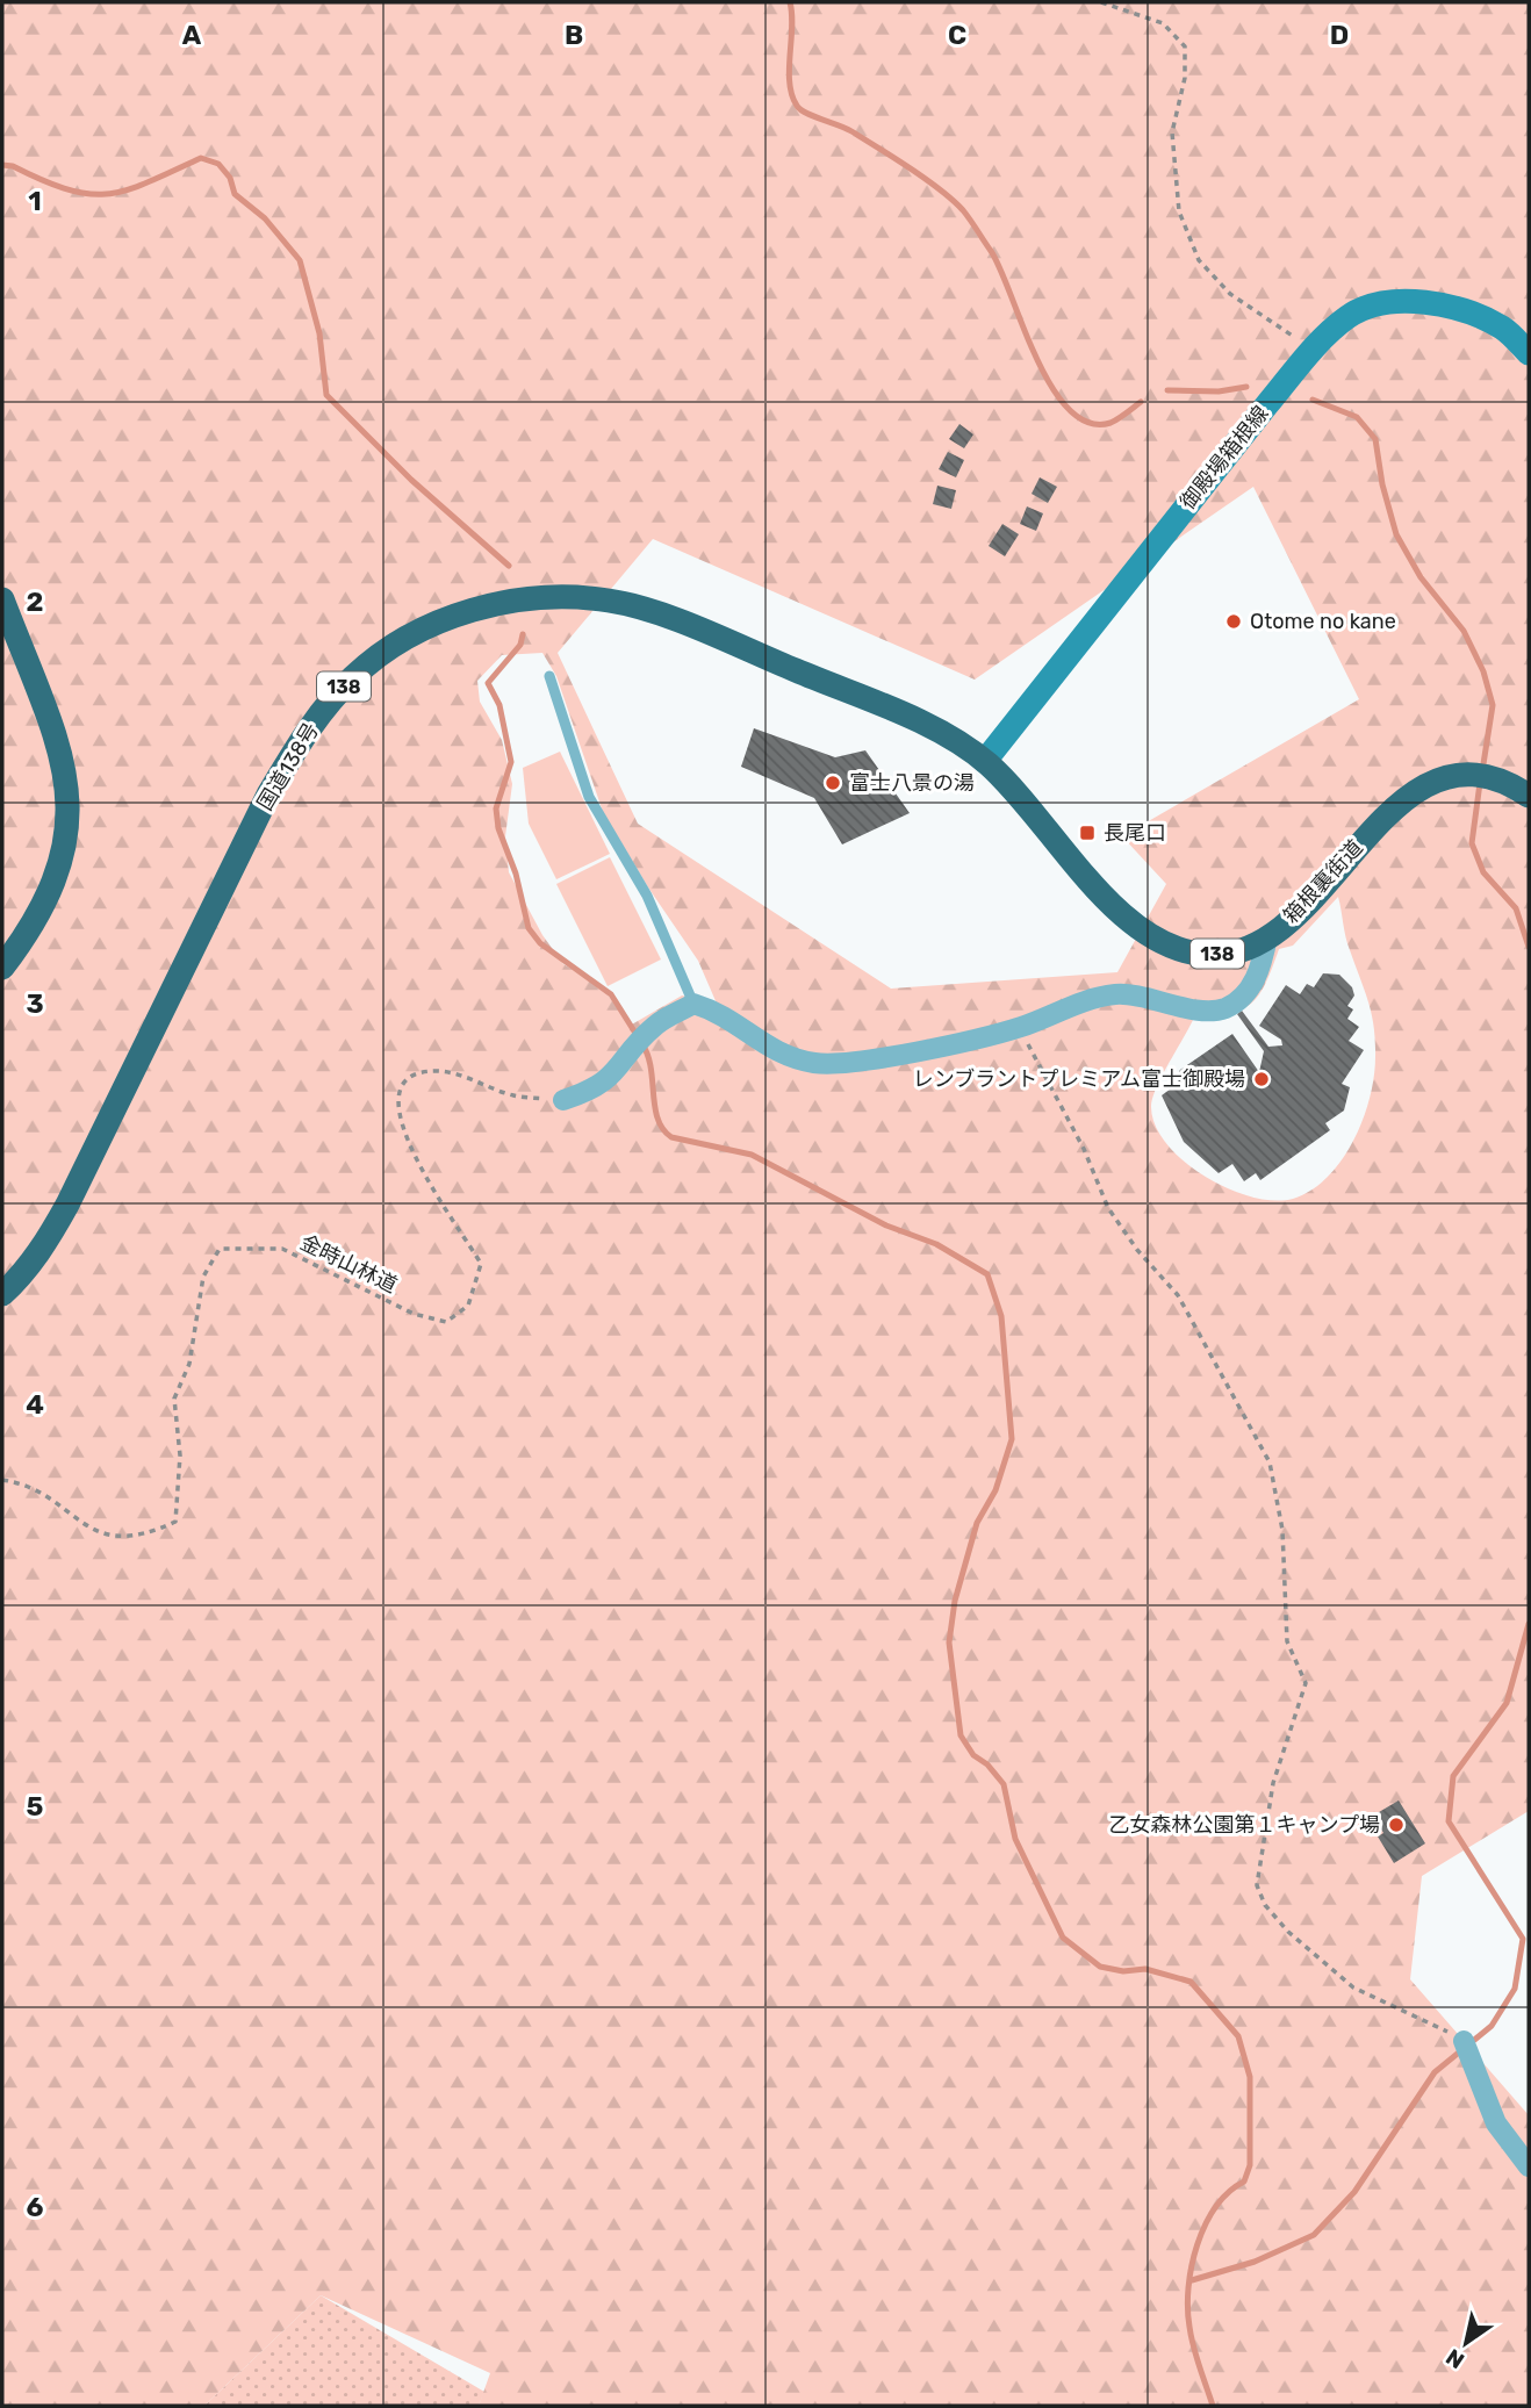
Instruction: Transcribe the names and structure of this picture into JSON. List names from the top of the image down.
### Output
{
  "streets": {
    "highway": ["138", "国道138号", "箱根裏街道"],
    "main road": ["御殿場箱根線"],
    "path": ["金時山林道"]
  },
  "crossings": [
    ["御殿場箱根線", "国道138号"],
    ["御殿場箱根線", "箱根裏街道"],
    ["国道138号", "箱根裏街道"]
  ],
  "places": {
    "other": [
      "Otome no kane",
      "富士八景の湯",
      "レンブラントプレミアム富士御殿場",
      "乙女森林公園第１キャンプ場"
    ],
    "transit": ["長尾口"]
  },
  "north": "bottom left",
  "grid": {
    "columns": [
      "A",
      "B",
      "C",
      "D"
    ],
    "rows": [
      "1",
      "2",
      "3",
      "4",
      "5",
      "6"
    ]
  }
}
